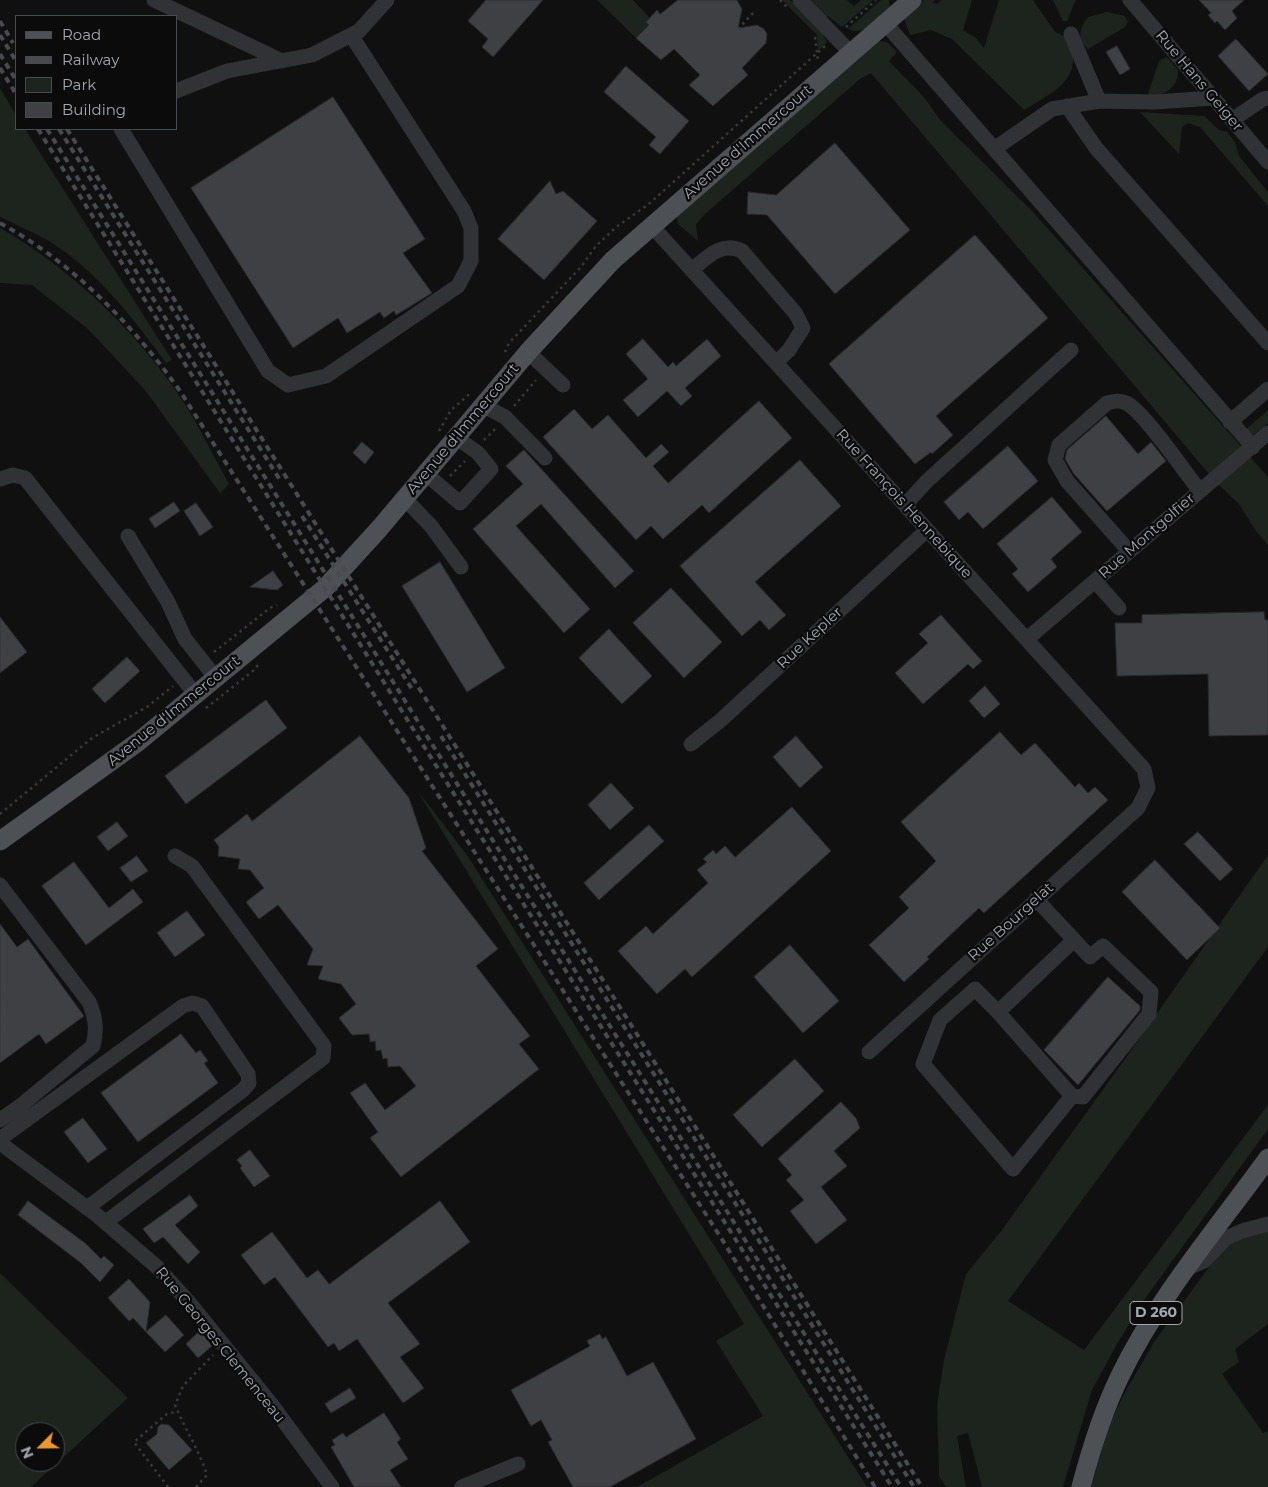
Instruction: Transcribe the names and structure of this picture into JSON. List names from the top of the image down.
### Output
{
  "streets": {
    "main road": ["Avenue d'Immercourt", "D 260"],
    "street": [
      "Rue Hans Geiger",
      "Rue François Hennebique",
      "Rue Montgolfier",
      "Rue Kepler",
      "Rue Bourgelat",
      "Rue Georges Clemenceau"
    ]
  },
  "crossings": [
    ["Avenue d'Immercourt", "Rue François Hennebique"],
    ["Rue François Hennebique", "Rue Montgolfier"],
    ["Rue François Hennebique", "Rue Kepler"],
    ["Rue François Hennebique", "Rue Bourgelat"]
  ],
  "legend": [
    "Road",
    "Railway",
    "Park",
    "Building"
  ],
  "north": "bottom left"
}
